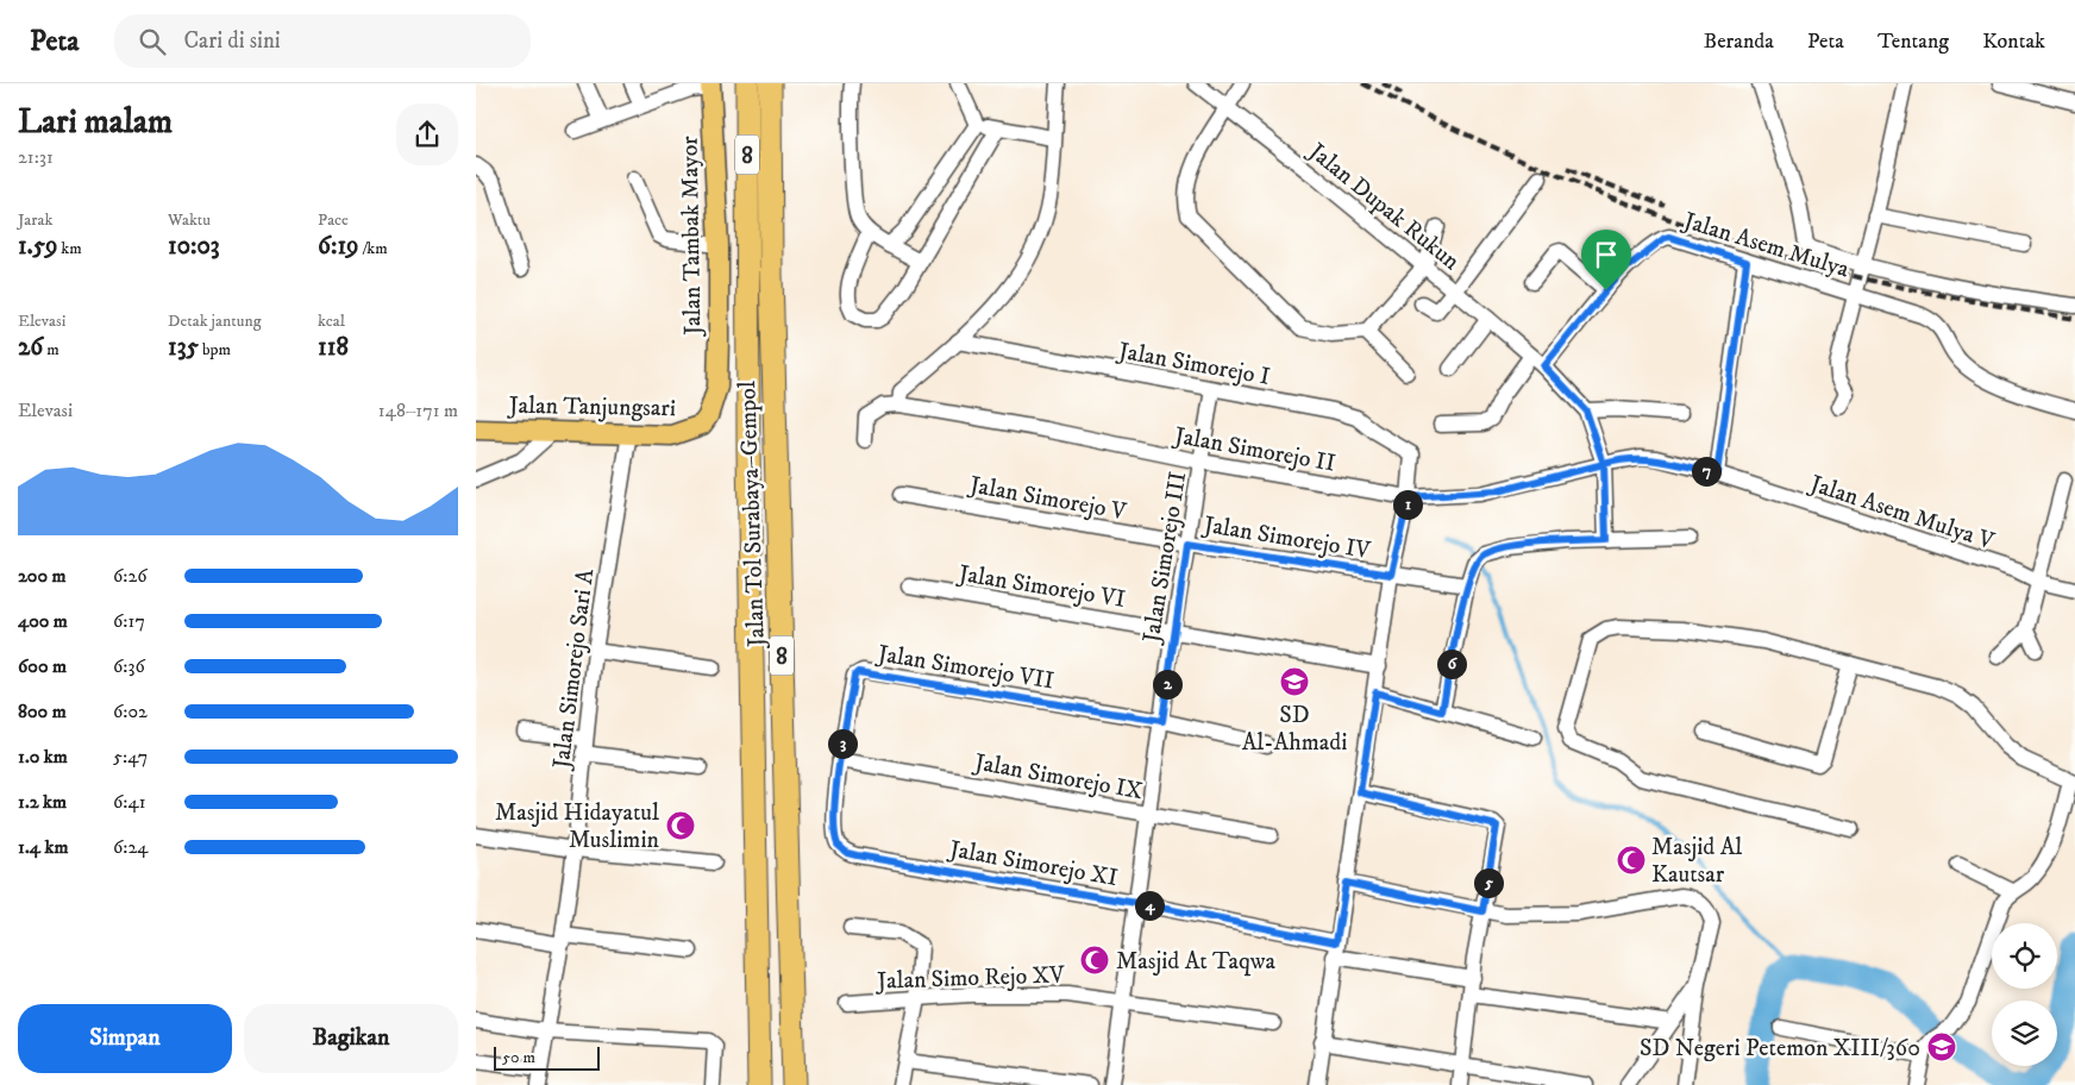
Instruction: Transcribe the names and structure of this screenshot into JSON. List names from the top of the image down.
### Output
{
  "streets": {
    "highway": ["8", "Jalan Tol Surabaya–Gempol"],
    "main road": ["Jalan Tambak Mayor", "Jalan Tanjungsari"],
    "street": [
      "Jalan Dupak Rukun",
      "Jalan Asem Mulya",
      "Jalan Simorejo I",
      "Jalan Simorejo II",
      "Jalan Simorejo V",
      "Jalan Asem Mulya V",
      "Jalan Simorejo IV",
      "Jalan Simorejo III",
      "Jalan Simorejo VI",
      "Jalan Simorejo VII",
      "Jalan Simorejo Sari A",
      "Jalan Simorejo IX",
      "Jalan Simorejo XI",
      "Jalan Simo Rejo XV"
    ]
  },
  "crossings": [
    ["Jalan Dupak Rukun", "Jalan Asem Mulya"],
    ["Jalan Tambak Mayor", "Jalan Tanjungsari"],
    ["Jalan Simorejo I", "Jalan Simorejo II"],
    ["Jalan Simorejo I", "Jalan Simorejo III"],
    ["Jalan Tanjungsari", "Jalan Simorejo Sari A"],
    ["Jalan Simorejo II", "Jalan Asem Mulya V"],
    ["Jalan Simorejo II", "Jalan Simorejo III"],
    ["Jalan Simorejo V", "Jalan Simorejo IV"],
    ["Jalan Simorejo V", "Jalan Simorejo III"],
    ["Jalan Simorejo IV", "Jalan Simorejo III"],
    ["Jalan Simorejo III", "Jalan Simorejo VI"],
    ["Jalan Simorejo III", "Jalan Simorejo VII"],
    ["Jalan Simorejo III", "Jalan Simorejo IX"],
    ["Jalan Simorejo III", "Jalan Simorejo XI"],
    ["Jalan Simorejo III", "Jalan Simo Rejo XV"],
    ["Jalan Simorejo VII", "Jalan Simorejo IX"],
    ["Jalan Simorejo VII", "Jalan Simorejo XI"]
  ],
  "places": {
    "school or university": ["SD Al-Ahmadi", "SD Negeri Petemon XIII/360"],
    "mosque": ["Masjid Hidayatul Muslimin", "Masjid Al Kautsar", "Masjid At Taqwa"]
  },
  "scale_bar": "50 m",
  "page": {
    "header": "Peta",
    "search": "Cari di sini",
    "nav": [
      "Beranda",
      "Peta",
      "Tentang",
      "Kontak"
    ],
    "heading": ["Lari malam", "21:31"],
    "stats": [
      ["Jarak", "1.59 km"],
      ["Waktu", "10:03"],
      ["Pace", "6:19 /km"],
      ["Elevasi", "26 m"],
      ["Detak jantung", "135 bpm"],
      ["kcal", "118"]
    ],
    "chart": ["Elevasi", "148–171 m"],
    "pins": [
      "7",
      "1",
      "6",
      "2",
      "3",
      "5",
      "4"
    ],
    "list": [
      {
        "name": "200 m",
        "note": "6:26"
      },
      {
        "name": "400 m",
        "note": "6:17"
      },
      {
        "name": "600 m",
        "note": "6:36"
      },
      {
        "name": "800 m",
        "note": "6:02"
      },
      {
        "name": "1.0 km",
        "note": "5:47"
      },
      {
        "name": "1.2 km",
        "note": "6:41"
      },
      {
        "name": "1.4 km",
        "note": "6:24"
      }
    ],
    "buttons": ["Simpan", "Bagikan"],
    "scale": "50 m"
  }
}
